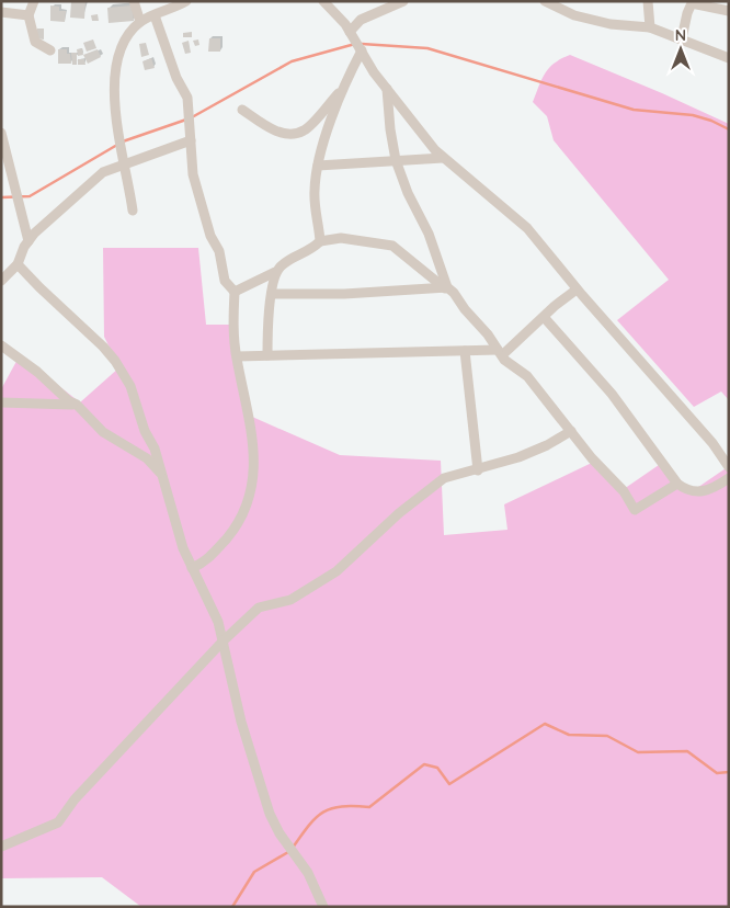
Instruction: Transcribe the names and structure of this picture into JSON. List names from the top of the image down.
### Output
{
  "north": "top"
}
